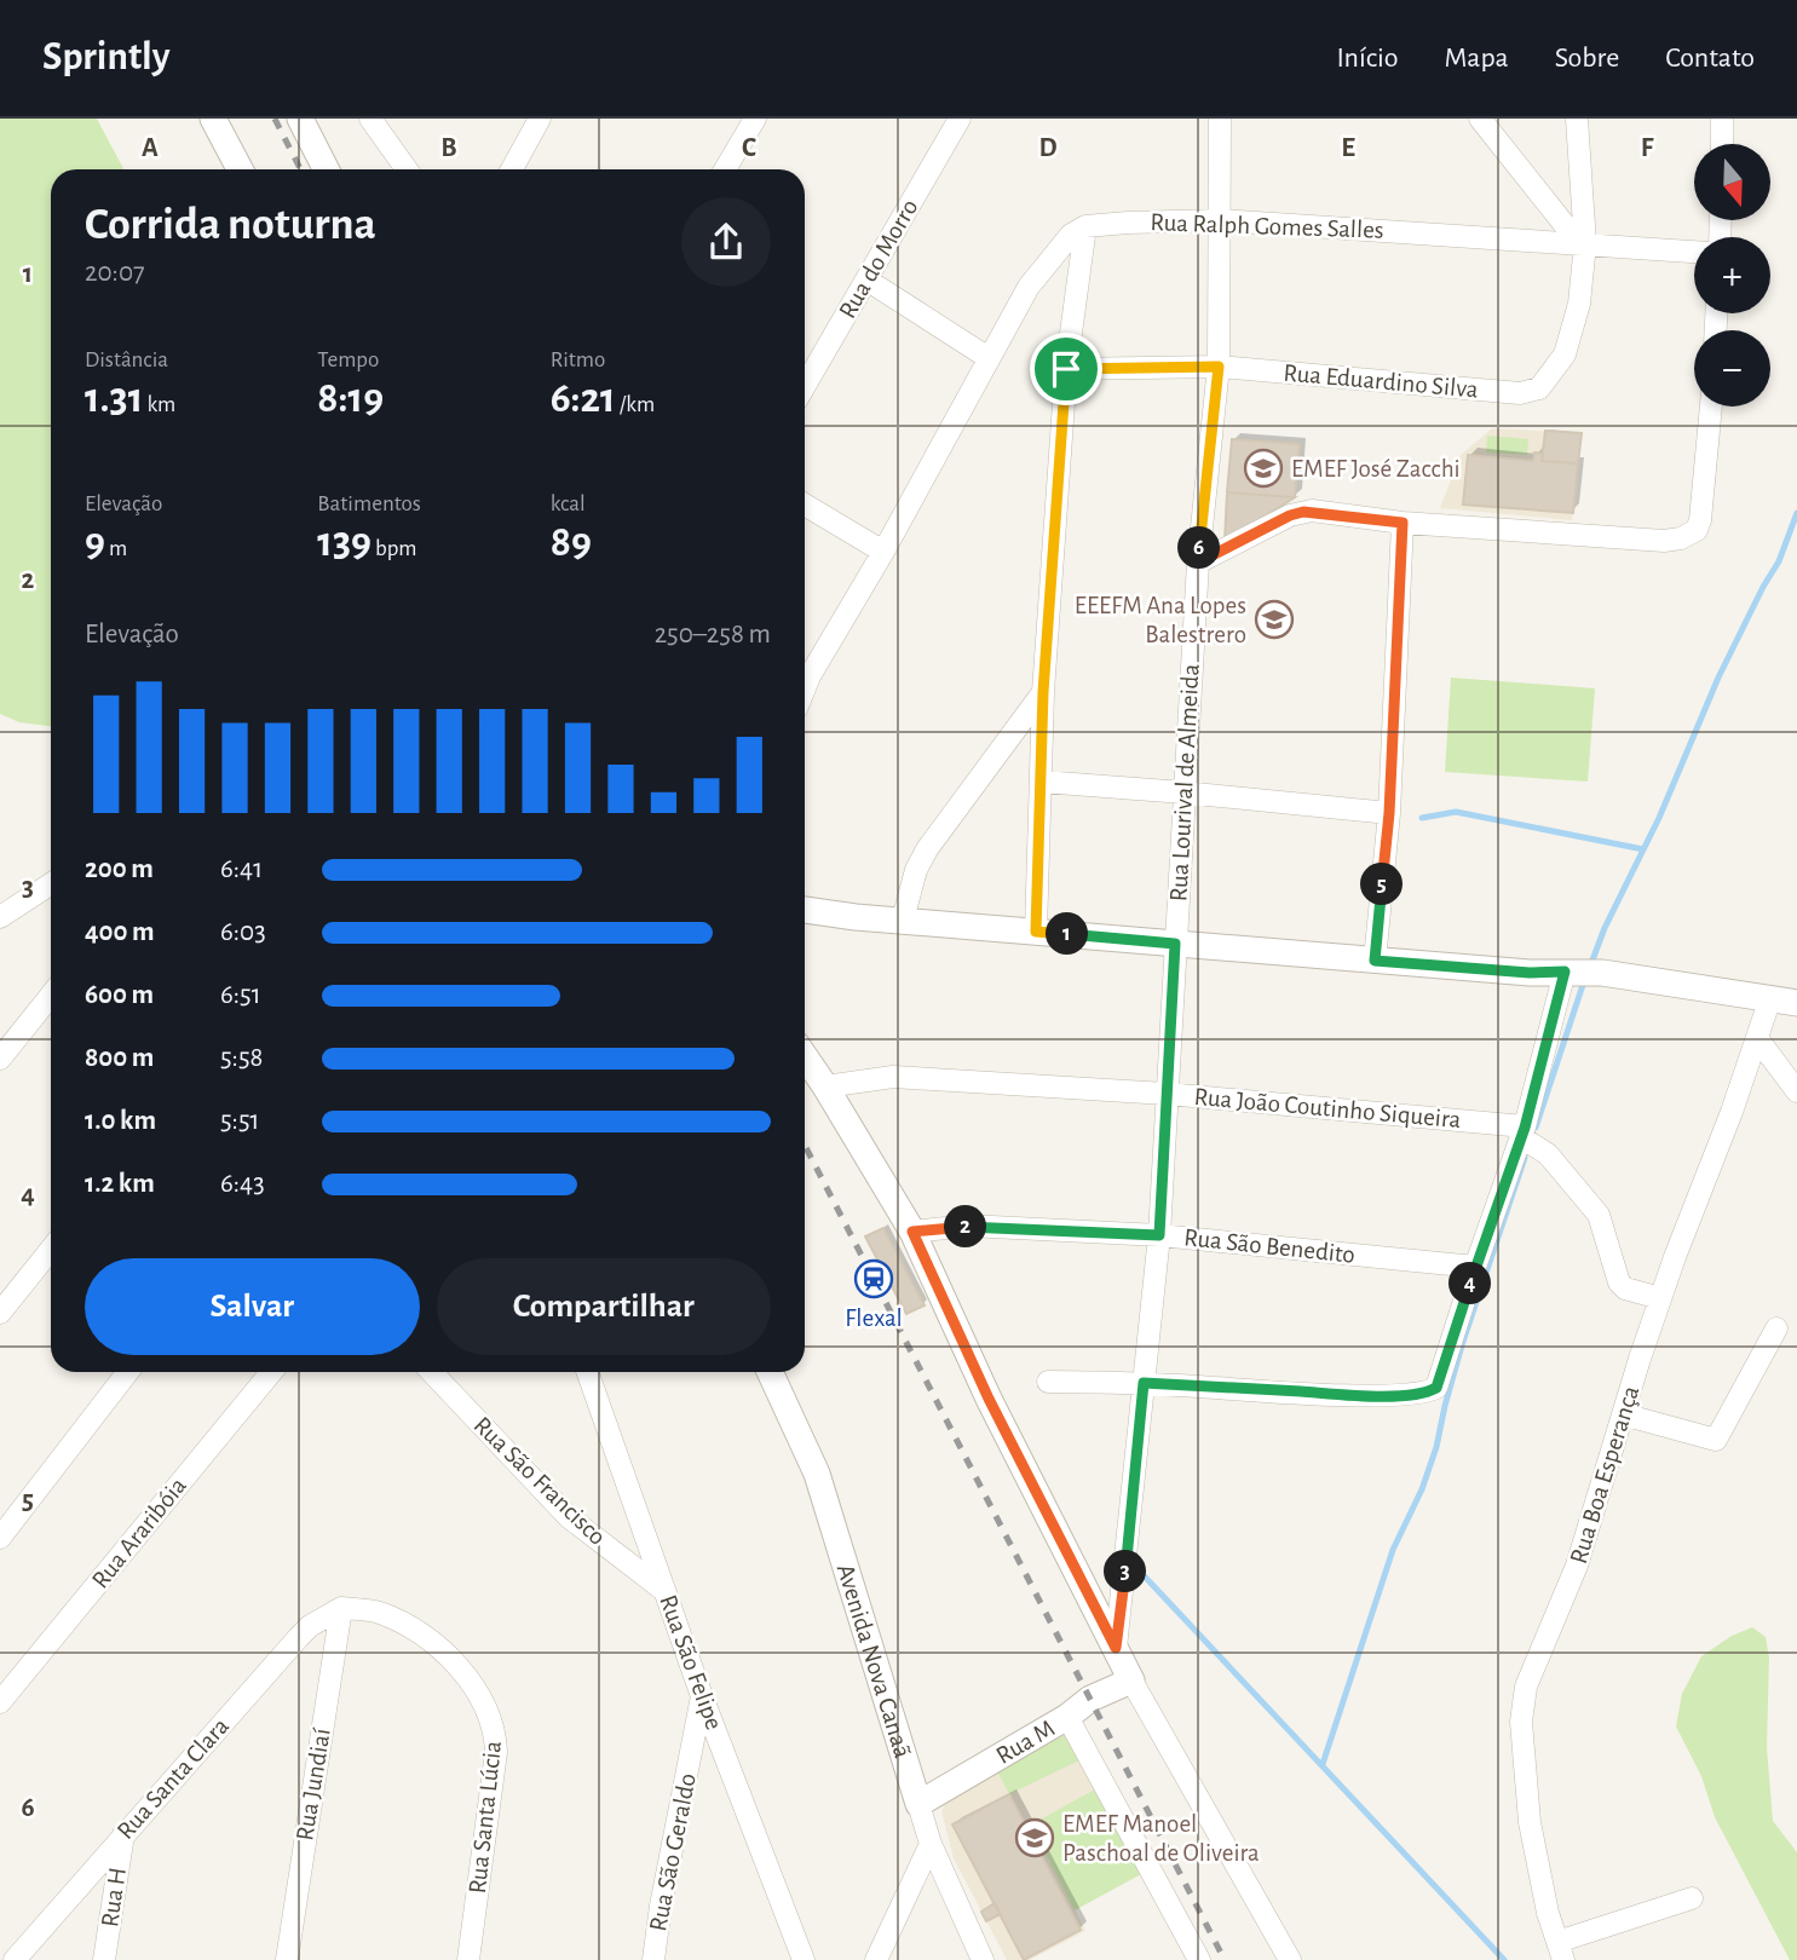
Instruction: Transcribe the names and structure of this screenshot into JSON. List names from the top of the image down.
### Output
{
  "streets": {
    "street": [
      "Rua Ralph Gomes Salles",
      "Rua do Morro",
      "Rua Eduardino Silva",
      "Rua Lourival de Almeida",
      "Rua João Coutinho Siqueira",
      "Rua São Benedito",
      "Rua Boa Esperança",
      "Rua São Francisco",
      "Rua Araribóia",
      "Avenida Nova Canaã",
      "Rua São Felipe",
      "Rua M",
      "Rua Santa Clara",
      "Rua Jundiaí",
      "Rua Santa Lúcia",
      "Rua São Geraldo",
      "Rua H"
    ]
  },
  "crossings": [
    ["Rua Ralph Gomes Salles", "Rua Eduardino Silva"],
    ["Rua Ralph Gomes Salles", "Rua Lourival de Almeida"],
    ["Rua Eduardino Silva", "Rua Lourival de Almeida"],
    ["Rua Lourival de Almeida", "Rua João Coutinho Siqueira"],
    ["Rua Lourival de Almeida", "Rua São Benedito"],
    ["Rua São Francisco", "Rua São Felipe"],
    ["Avenida Nova Canaã", "Rua M"],
    ["Rua São Felipe", "Rua São Geraldo"],
    ["Rua Santa Clara", "Rua Jundiaí"],
    ["Rua Santa Clara", "Rua Santa Lúcia"],
    ["Rua Santa Clara", "Rua H"],
    ["Rua Jundiaí", "Rua Santa Lúcia"]
  ],
  "places": {
    "school or university": ["EMEF José Zacchi", "EEEFM Ana Lopes Balestrero", "EMEF Manoel Paschoal de Oliveira"],
    "station": ["Flexal"]
  },
  "north": "bottom",
  "page": {
    "header": "Sprintly",
    "nav": [
      "Início",
      "Mapa",
      "Sobre",
      "Contato"
    ],
    "map_buttons": ["+", "−"],
    "heading": ["Corrida noturna", "20:07"],
    "stats": [
      ["Distância", "1.31 km"],
      ["Tempo", "8:19"],
      ["Ritmo", "6:21 /km"],
      ["Elevação", "9 m"],
      ["Batimentos", "139 bpm"],
      ["kcal", "89"]
    ],
    "pins": [
      "6",
      "5",
      "1",
      "2",
      "4",
      "3"
    ],
    "chart": ["Elevação", "250–258 m"],
    "list": [
      {
        "name": "200 m",
        "note": "6:41"
      },
      {
        "name": "400 m",
        "note": "6:03"
      },
      {
        "name": "600 m",
        "note": "6:51"
      },
      {
        "name": "800 m",
        "note": "5:58"
      },
      {
        "name": "1.0 km",
        "note": "5:51"
      },
      {
        "name": "1.2 km",
        "note": "6:43"
      }
    ],
    "buttons": ["Salvar", "Compartilhar"]
  },
  "grid": {
    "columns": [
      "A",
      "B",
      "C",
      "D",
      "E",
      "F"
    ],
    "rows": [
      "1",
      "2",
      "3",
      "4",
      "5",
      "6"
    ]
  }
}
